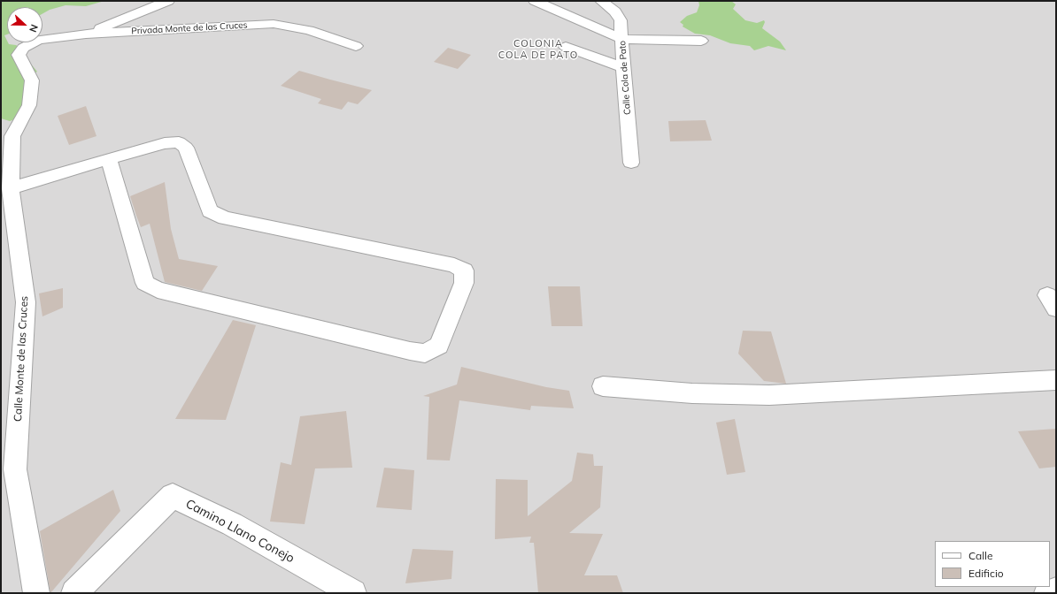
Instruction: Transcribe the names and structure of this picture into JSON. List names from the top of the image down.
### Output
{
  "streets": {
    "street": [
      "Privada Monte de las Cruces",
      "Calle Cola de Pato",
      "Calle Monte de las Cruces",
      "Camino Llano Conejo"
    ]
  },
  "crossings": [
    ["Privada Monte de las Cruces", "Calle Monte de las Cruces"]
  ],
  "districts": ["COLONIA COLA DE PATO"],
  "legend": ["Calle", "Edificio"],
  "north": "right"
}
